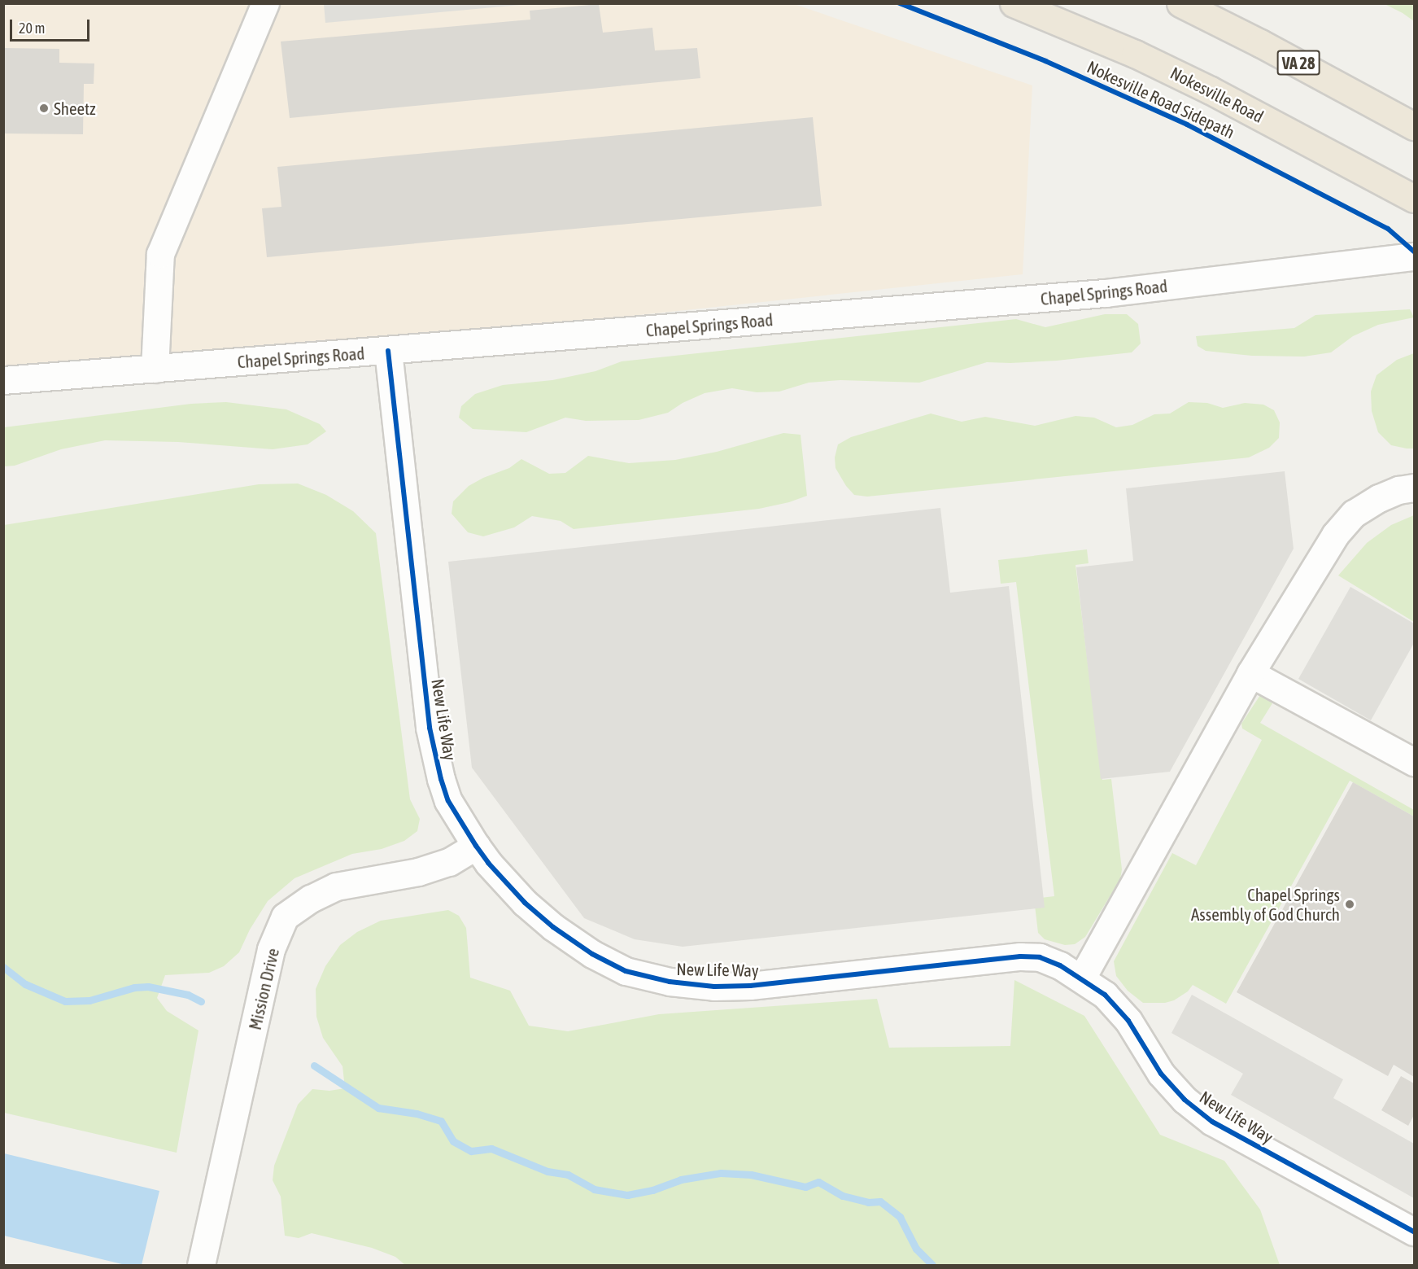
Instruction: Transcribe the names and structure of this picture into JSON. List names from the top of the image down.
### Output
{
  "streets": {
    "highway": ["VA 28", "Nokesville Road"],
    "street": ["Chapel Springs Road", "New Life Way", "Mission Drive"],
    "cycle path": ["Nokesville Road Sidepath"]
  },
  "crossings": [
    ["Chapel Springs Road", "New Life Way"],
    ["New Life Way", "Mission Drive"]
  ],
  "places": ["Sheetz", "Chapel Springs Assembly of God Church"],
  "scale_bar": "20 m"
}
